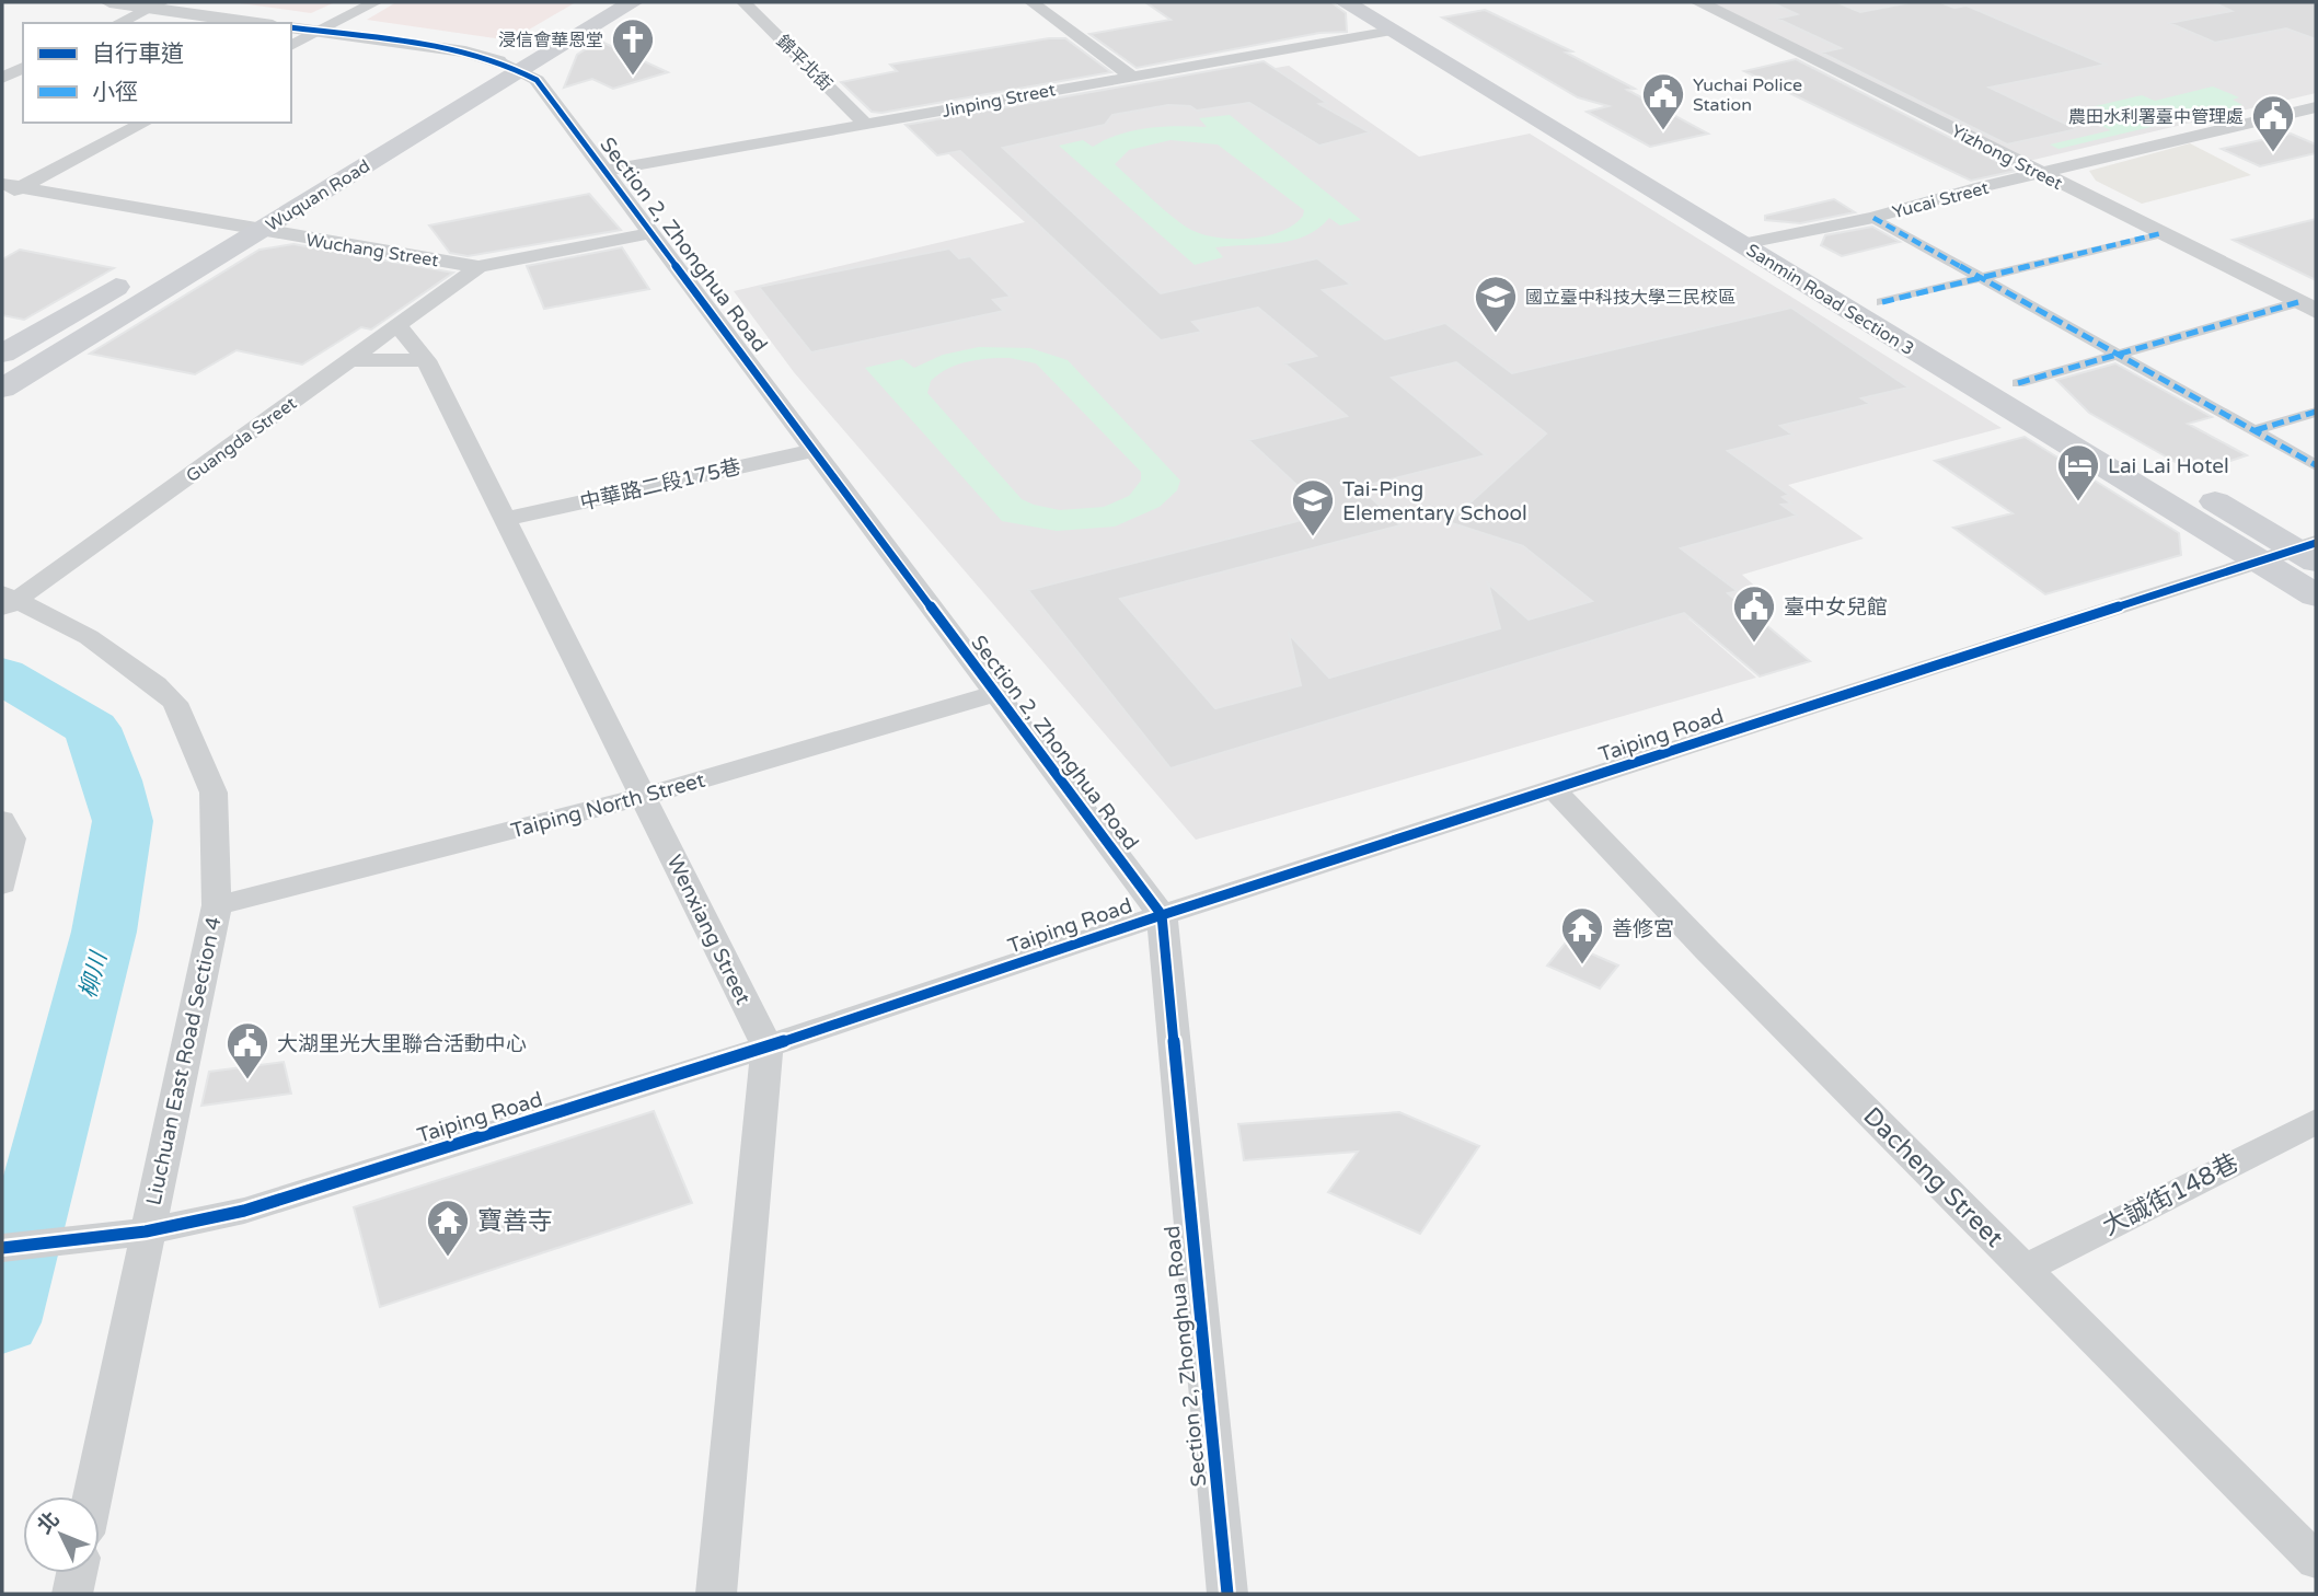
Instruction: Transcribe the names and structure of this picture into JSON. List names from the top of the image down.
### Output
{
  "streets": {
    "main road": ["Wuquan Road", "Sanmin Road Section 3"],
    "street": [
      "錦平北街",
      "Jinping Street",
      "Yizhong Street",
      "Yucai Street",
      "Section 2, Zhonghua Road",
      "Wuchang Street",
      "Guangda Street",
      "中華路二段175巷",
      "Taiping Road",
      "Taiping North Street",
      "Wenxiang Street",
      "Liuchuan East Road Section 4",
      "Dacheng Street",
      "大誠街148巷"
    ]
  },
  "crossings": [
    ["錦平北街", "Jinping Street"],
    ["Jinping Street", "Section 2, Zhonghua Road"],
    ["Jinping Street", "Sanmin Road Section 3"],
    ["Yizhong Street", "Yucai Street"],
    ["Wuquan Road", "Section 2, Zhonghua Road"],
    ["Wuquan Road", "Wuchang Street"],
    ["Yucai Street", "Sanmin Road Section 3"],
    ["Section 2, Zhonghua Road", "Wuchang Street"],
    ["Section 2, Zhonghua Road", "中華路二段175巷"],
    ["Section 2, Zhonghua Road", "Taiping Road"],
    ["Section 2, Zhonghua Road", "Taiping North Street"],
    ["Wuchang Street", "Guangda Street"],
    ["Sanmin Road Section 3", "Taiping Road"],
    ["Guangda Street", "Wenxiang Street"],
    ["Guangda Street", "Liuchuan East Road Section 4"],
    ["中華路二段175巷", "Wenxiang Street"],
    ["Taiping Road", "Wenxiang Street"],
    ["Taiping Road", "Liuchuan East Road Section 4"],
    ["Taiping Road", "Dacheng Street"],
    ["Taiping North Street", "Wenxiang Street"],
    ["Taiping North Street", "Liuchuan East Road Section 4"],
    ["Dacheng Street", "大誠街148巷"]
  ],
  "water": ["柳川"],
  "places": {
    "church": ["浸信會華恩堂"],
    "public building": [
      "Yuchai Police Station",
      "農田水利署臺中管理處",
      "臺中女兒館",
      "大湖里光大里聯合活動中心"
    ],
    "school or university": ["國立臺中科技大學三民校區", "Tai-Ping Elementary School"],
    "hotel": ["Lai Lai Hotel"],
    "temple": ["善修宮", "寶善寺"]
  },
  "legend": ["自行車道", "小徑"],
  "north": "top left"
}
